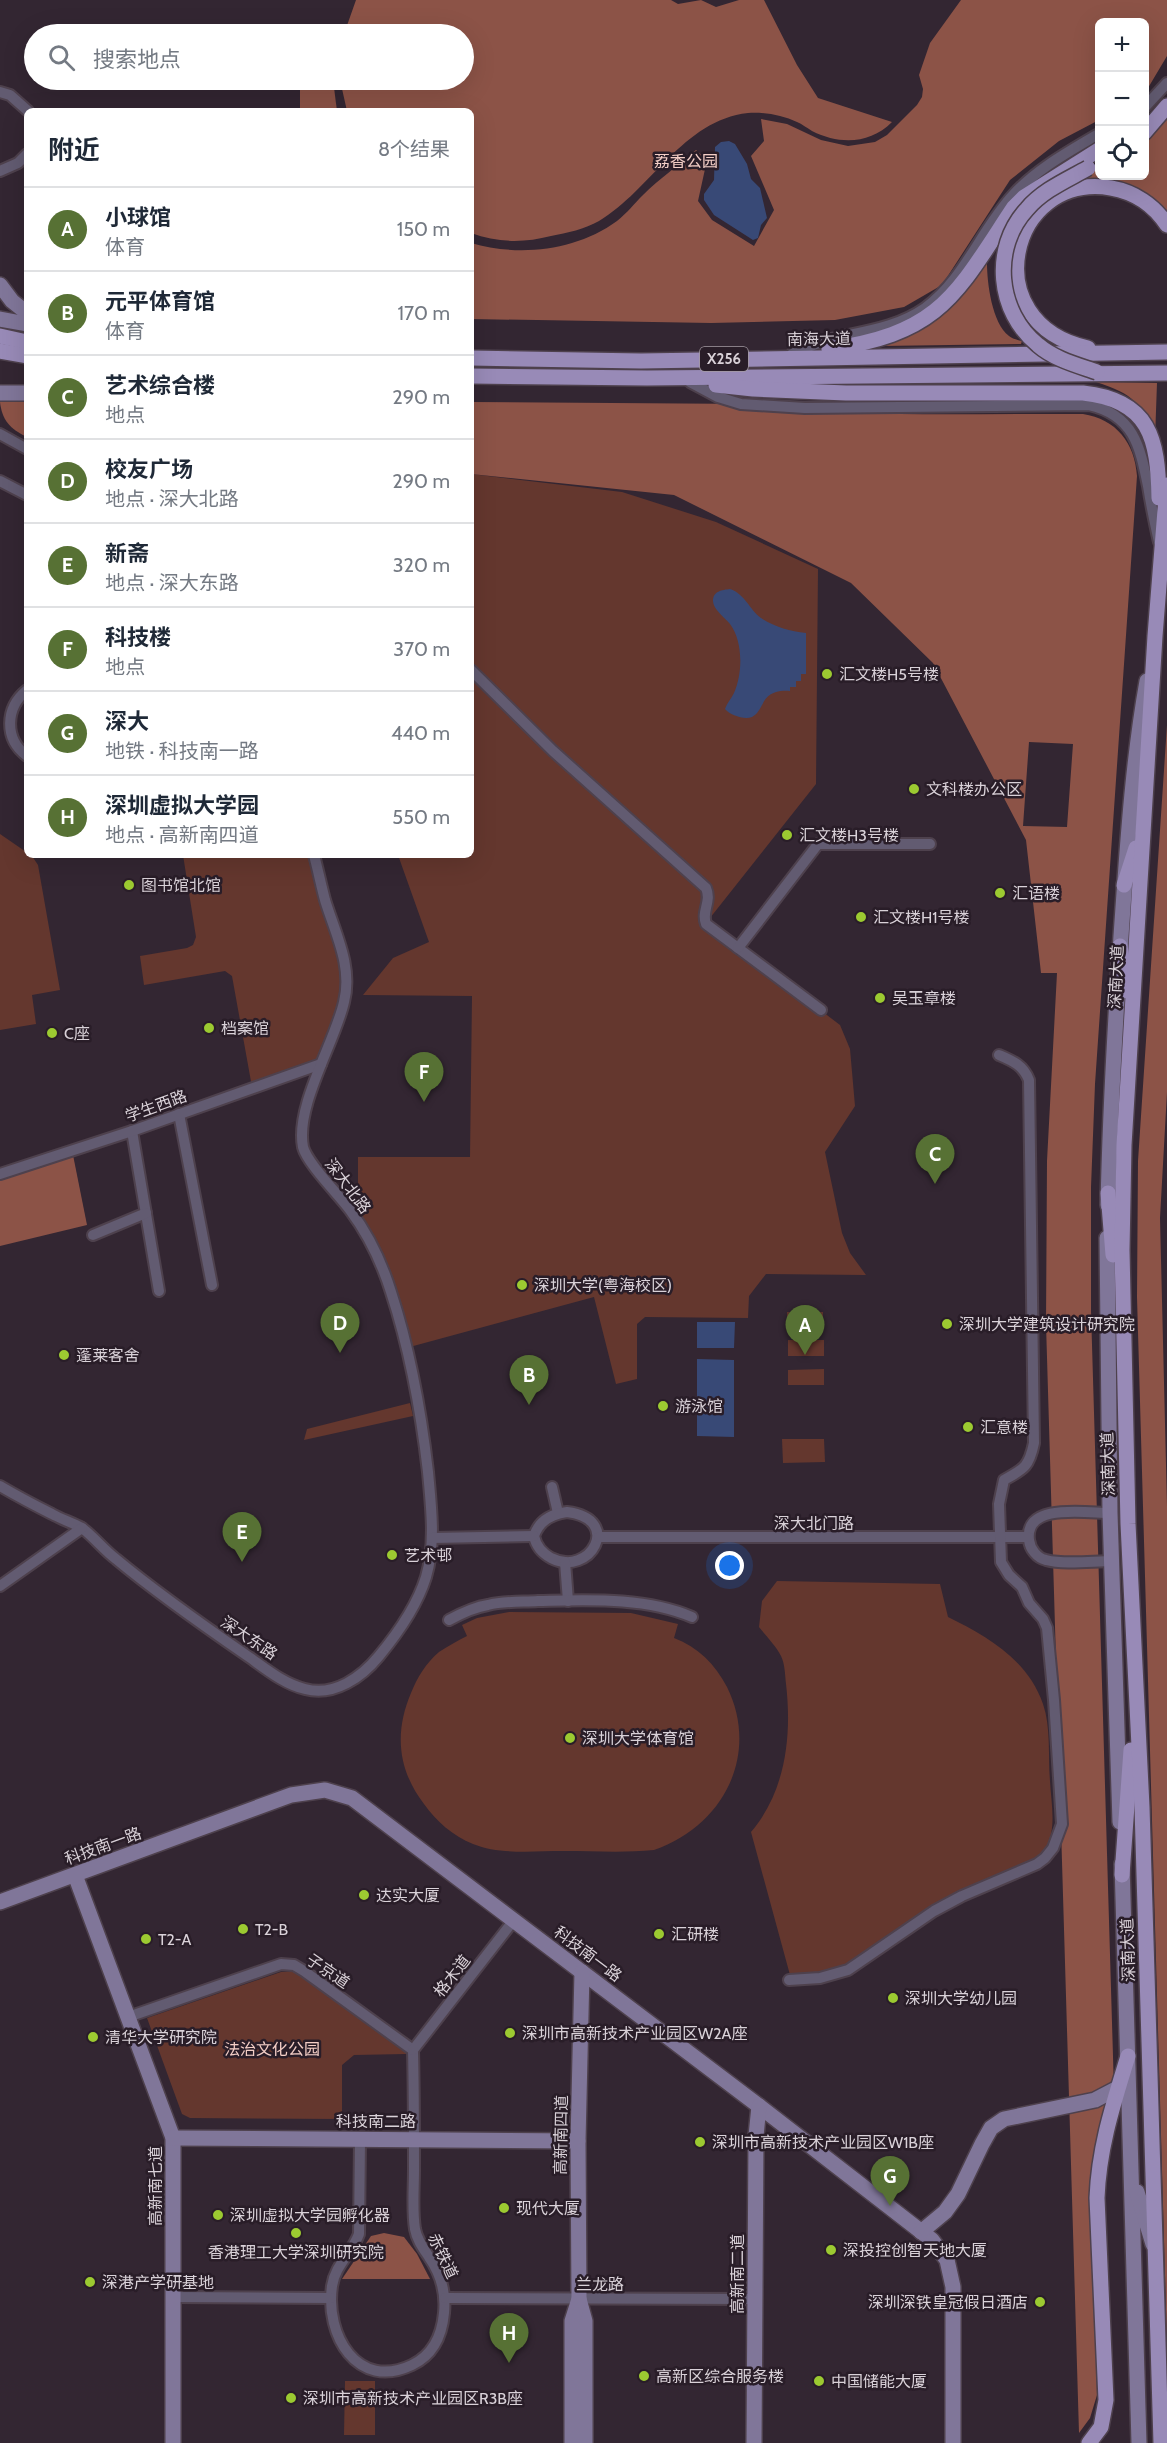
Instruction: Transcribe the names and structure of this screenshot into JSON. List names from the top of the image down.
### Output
{
  "streets": {
    "main road": ["南海大道", "X256", "深南大道"],
    "street": [
      "学生西路",
      "深大北路",
      "深大北门路",
      "深大东路",
      "科技南一路",
      "子京道",
      "格木道",
      "科技南二路",
      "高新南四道",
      "高新南七道",
      "赤铁道",
      "高新南二道",
      "兰龙路"
    ]
  },
  "crossings": [
    ["学生西路", "深大北路"],
    ["深大北路", "深大东路"],
    ["科技南一路", "格木道"],
    ["科技南一路", "高新南四道"],
    ["科技南一路", "高新南七道"],
    ["科技南一路", "高新南二道"],
    ["子京道", "格木道"],
    ["子京道", "高新南七道"],
    ["科技南二路", "高新南四道"],
    ["科技南二路", "高新南七道"],
    ["科技南二路", "赤铁道"],
    ["高新南四道", "兰龙路"],
    ["赤铁道", "兰龙路"],
    ["高新南二道", "兰龙路"]
  ],
  "parks": ["荔香公园", "法治文化公园"],
  "places": [
    "汇文楼H5号楼",
    "文科楼办公区",
    "汇文楼H3号楼",
    "图书馆北馆",
    "汇语楼",
    "汇文楼H1号楼",
    "吴玉章楼",
    "档案馆",
    "C座",
    "深圳大学(粤海校区)",
    "深圳大学建筑设计研究院",
    "蓬莱客舍",
    "游泳馆",
    "汇意楼",
    "艺术邨",
    "深圳大学体育馆",
    "达实大厦",
    "T2-B",
    "汇研楼",
    "T2-A",
    "深圳大学幼儿园",
    "深圳市高新技术产业园区W2A座",
    "清华大学研究院",
    "深圳市高新技术产业园区W1B座",
    "现代大厦",
    "深圳虚拟大学园孵化器",
    "香港理工大学深圳研究院",
    "深投控创智天地大厦",
    "深港产学研基地",
    "深圳深铁皇冠假日酒店",
    "高新区综合服务楼",
    "中国储能大厦",
    "深圳市高新技术产业园区R3B座"
  ],
  "page": {
    "map_buttons": ["+", "−"],
    "search": "搜索地点",
    "heading": ["附近", "8个结果"],
    "list": [
      {
        "mark": "A",
        "name": "小球馆",
        "note": "体育",
        "value": "150 m"
      },
      {
        "mark": "B",
        "name": "元平体育馆",
        "note": "体育",
        "value": "170 m"
      },
      {
        "mark": "C",
        "name": "艺术综合楼",
        "note": "地点",
        "value": "290 m"
      },
      {
        "mark": "D",
        "name": "校友广场",
        "note": "地点 · 深大北路",
        "value": "290 m"
      },
      {
        "mark": "E",
        "name": "新斋",
        "note": "地点 · 深大东路",
        "value": "320 m"
      },
      {
        "mark": "F",
        "name": "科技楼",
        "note": "地点",
        "value": "370 m"
      },
      {
        "mark": "G",
        "name": "深大",
        "note": "地铁 · 科技南一路",
        "value": "440 m"
      },
      {
        "mark": "H",
        "name": "深圳虚拟大学园",
        "note": "地点 · 高新南四道",
        "value": "550 m"
      }
    ],
    "pins": [
      "F",
      "C",
      "D",
      "A",
      "B",
      "E",
      "G",
      "H"
    ]
  }
}
